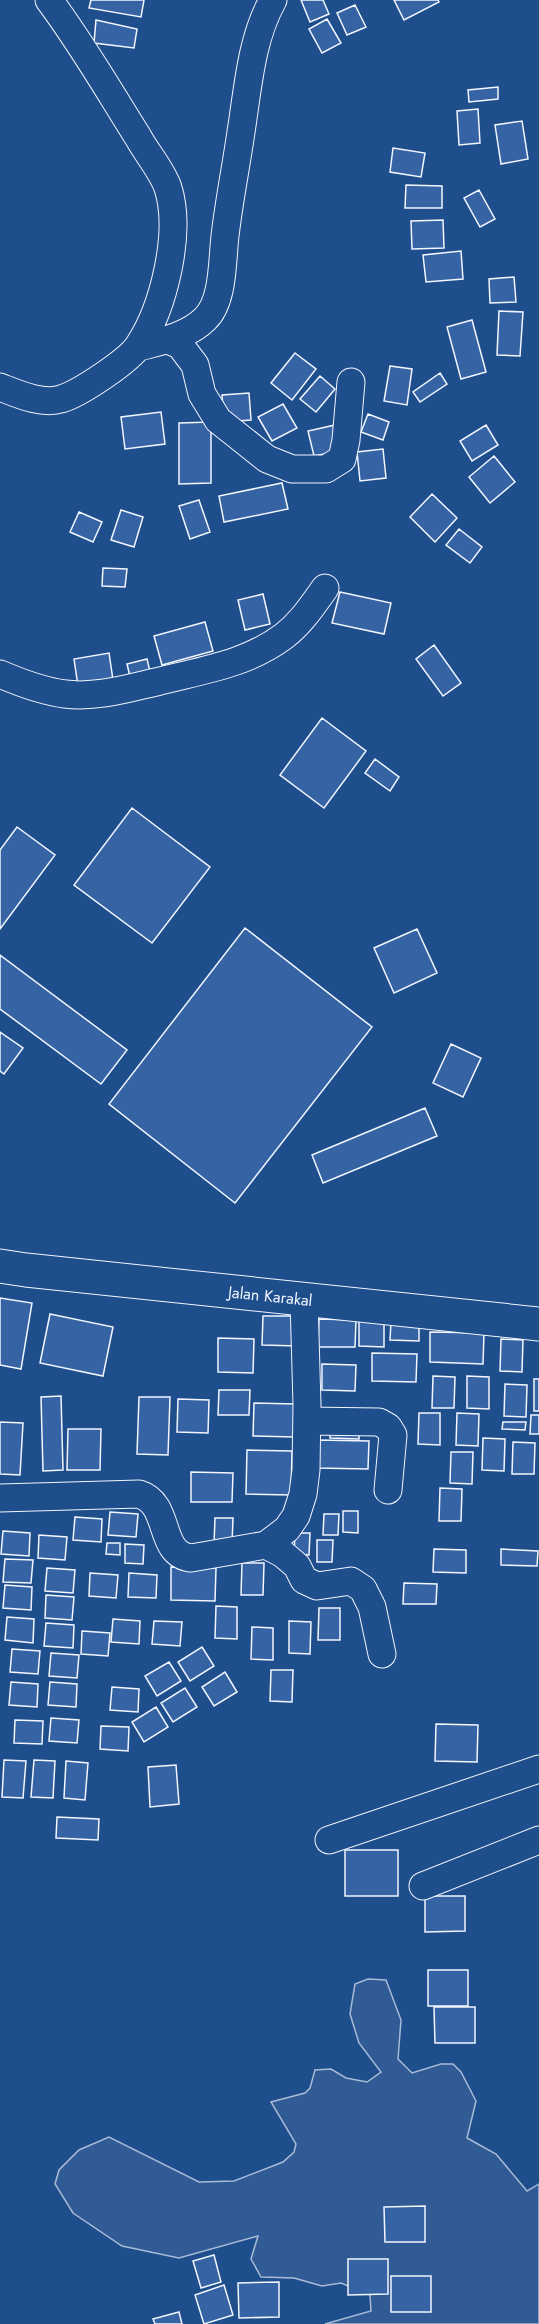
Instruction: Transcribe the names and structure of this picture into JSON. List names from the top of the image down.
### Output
{
  "streets": {
    "main road": ["Jalan Karakal"]
  }
}
